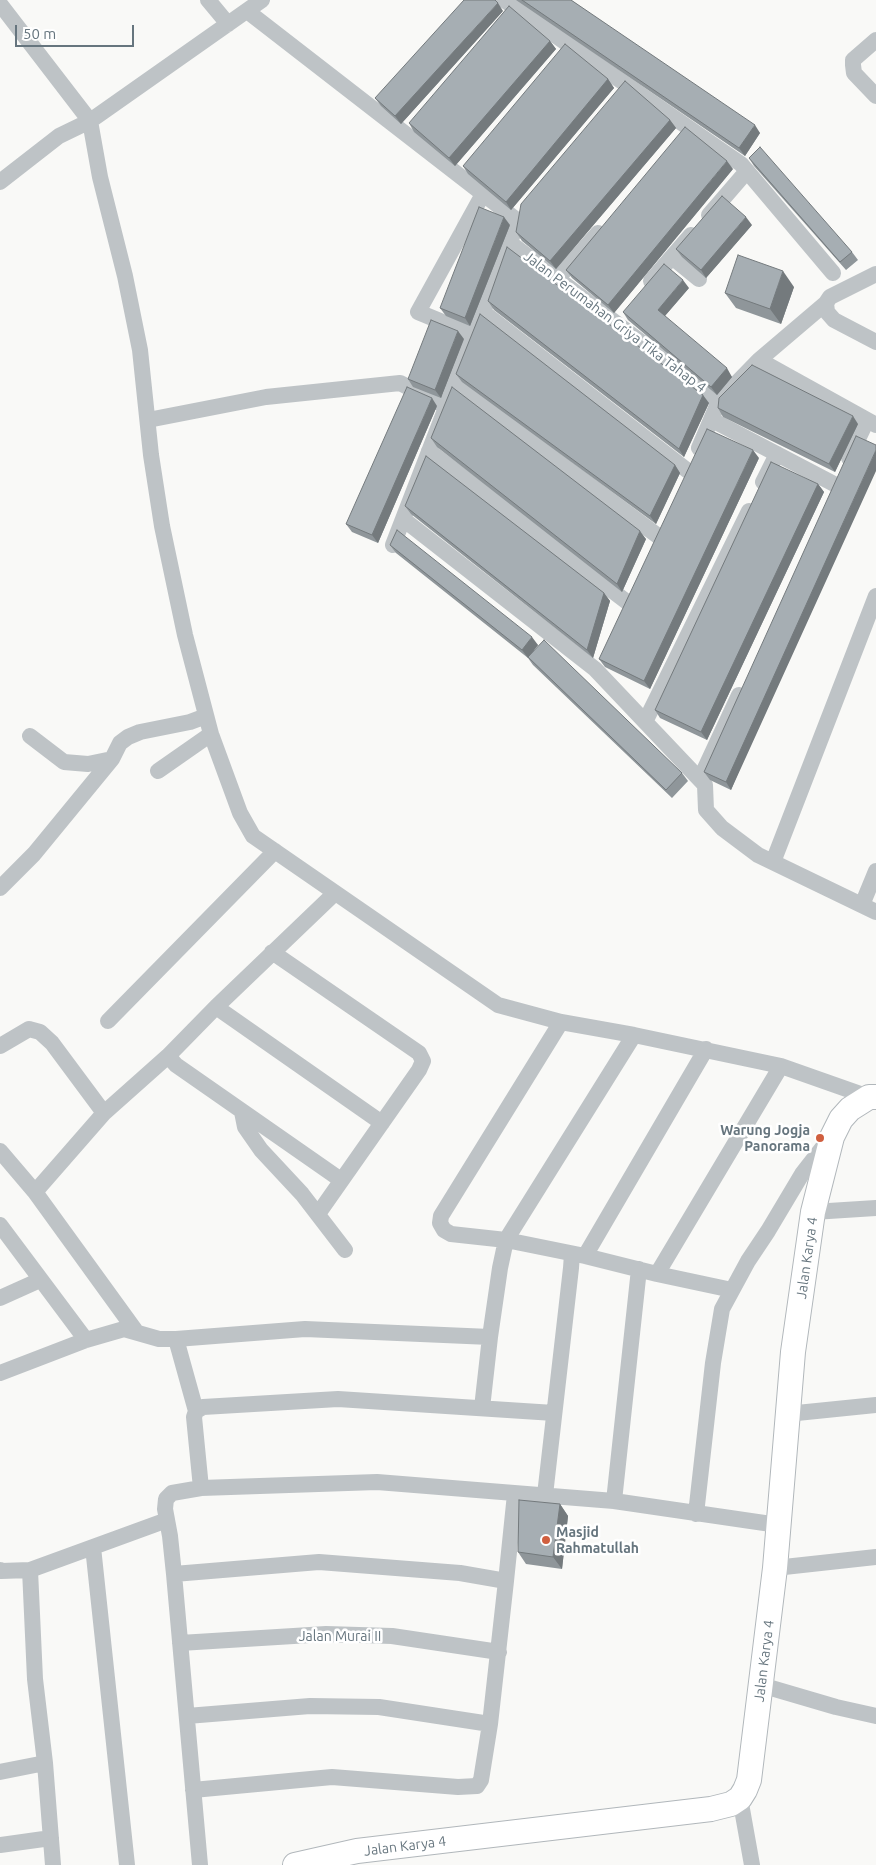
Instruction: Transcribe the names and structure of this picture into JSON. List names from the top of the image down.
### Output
{
  "streets": {
    "main road": ["Jalan Karya 4"],
    "street": ["Jalan Perumahan Griya Tika Tahap 4", "Jalan Murai II"]
  },
  "places": ["Warung Jogja Panorama", "Masjid Rahmatullah"],
  "scale_bar": "50 m"
}
